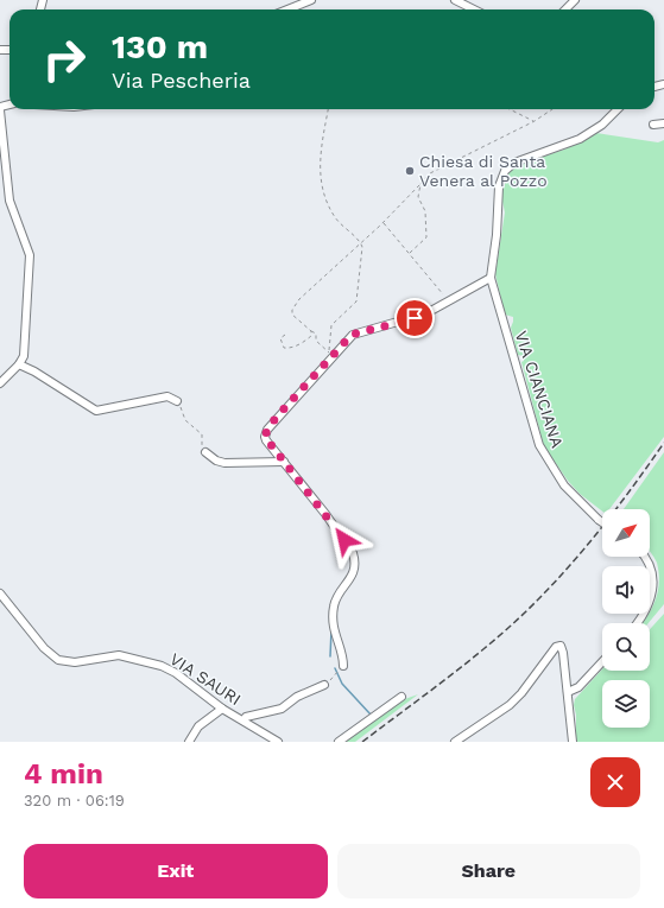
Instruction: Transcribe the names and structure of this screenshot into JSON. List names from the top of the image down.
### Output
{
  "streets": {
    "street": ["VIA CIANCIANA", "VIA SAURI"]
  },
  "places": ["Chiesa di Santa Venera al Pozzo"],
  "north": "top right",
  "page": {
    "turn": ["130 m", "Via Pescheria"],
    "heading": ["4 min", "320 m · 06:19"],
    "buttons": ["Exit", "Share"]
  }
}
